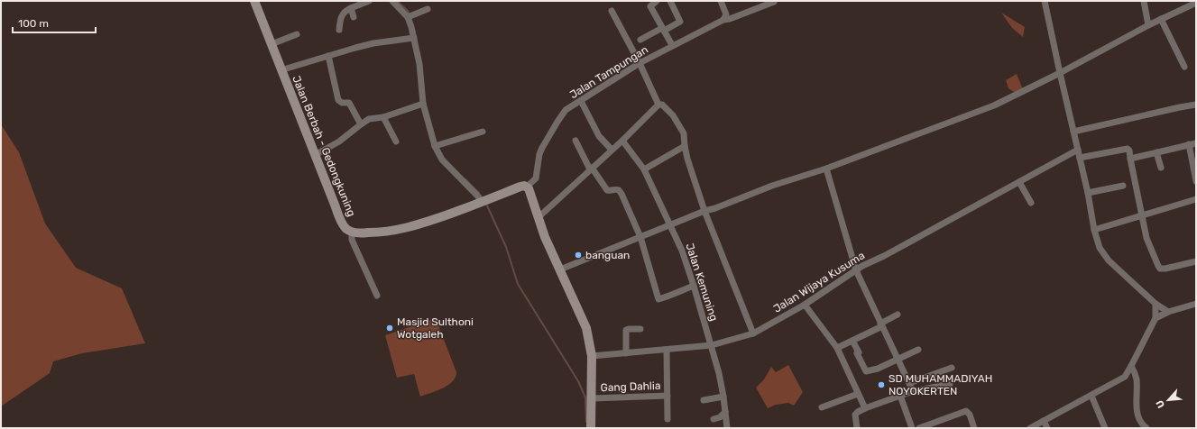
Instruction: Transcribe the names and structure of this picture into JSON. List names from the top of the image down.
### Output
{
  "streets": {
    "main road": ["Jalan Berbah - Gedongkuning"],
    "street": [
      "Jalan Tampungan",
      "Jalan Kemuning",
      "Jalan Wijaya Kusuma",
      "Gang Dahlia"
    ]
  },
  "crossings": [
    ["Jalan Tampungan", "Jalan Berbah - Gedongkuning"],
    ["Jalan Kemuning", "Jalan Wijaya Kusuma"],
    ["Jalan Wijaya Kusuma", "Gang Dahlia"]
  ],
  "places": ["banguan", "Masjid Sulthoni Wotgaleh", "SD MUHAMMADIYAH NOYOKERTEN"],
  "scale_bar": "100 m",
  "north": "bottom left"
}
